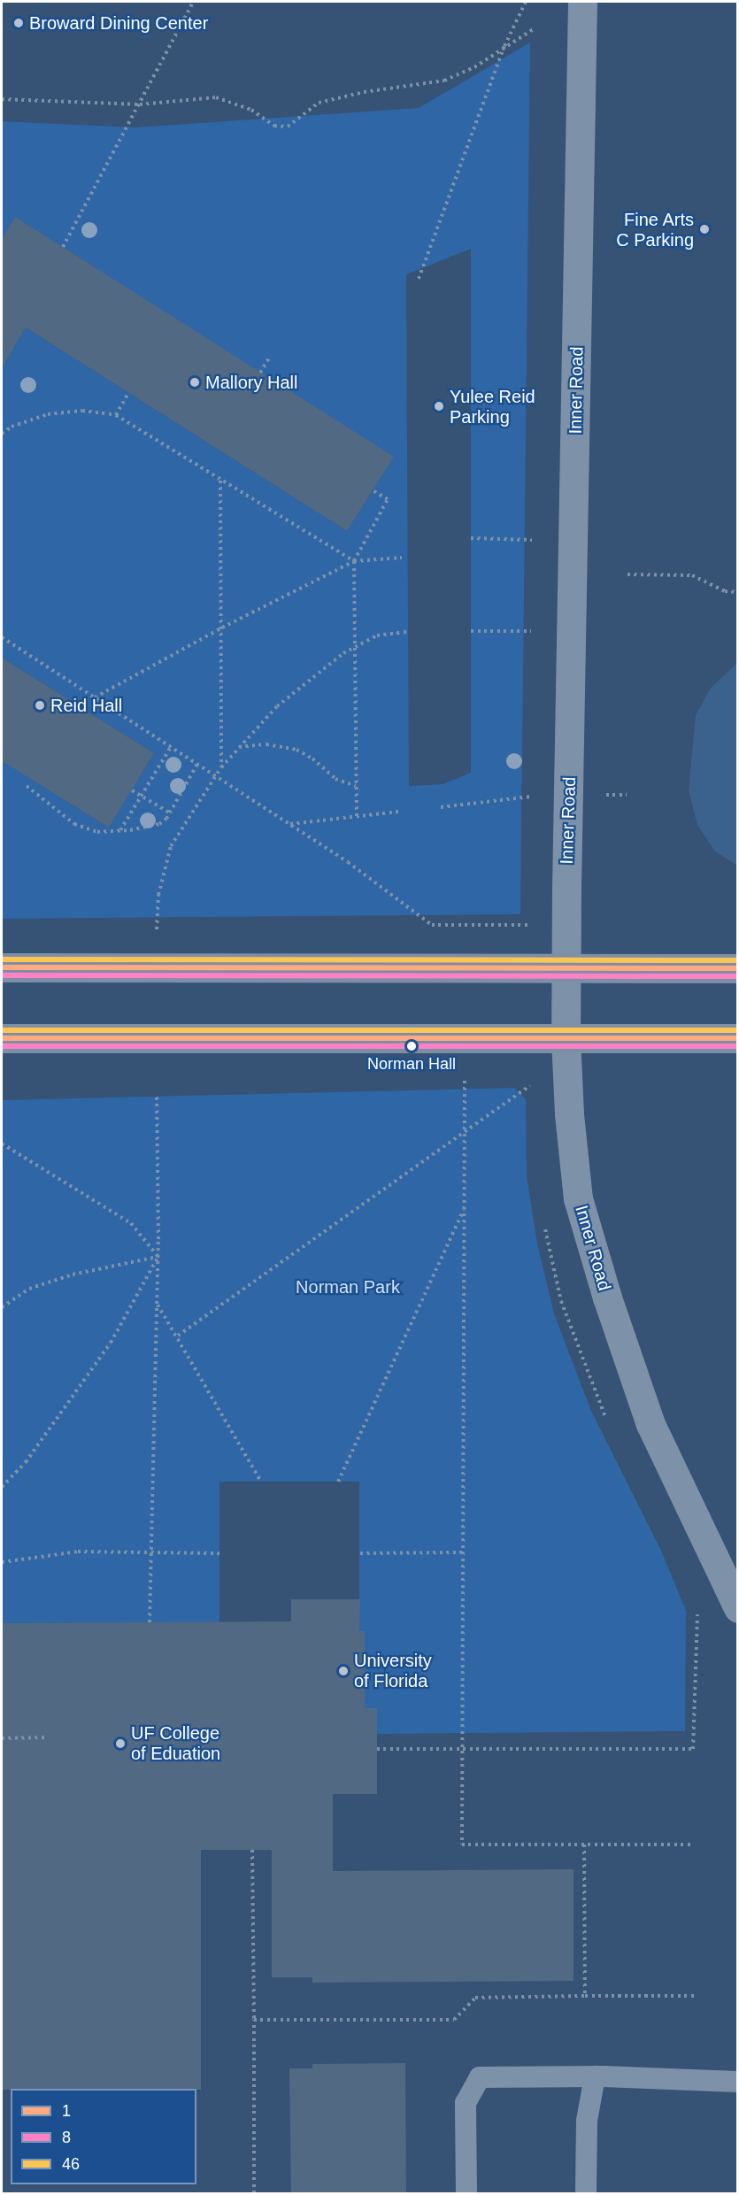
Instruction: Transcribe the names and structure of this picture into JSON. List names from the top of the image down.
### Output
{
  "streets": {
    "street": ["Inner Road"]
  },
  "parks": ["Norman Park"],
  "places": [
    "Broward Dining Center",
    "Fine Arts C Parking",
    "Mallory Hall",
    "Yulee Reid Parking",
    "Reid Hall",
    "Norman Hall",
    "University of Florida",
    "UF College of Eduation"
  ],
  "lines": ["transit line 46", "transit line 1", "transit line 8"],
  "legend": ["1", "8", "46"]
}
